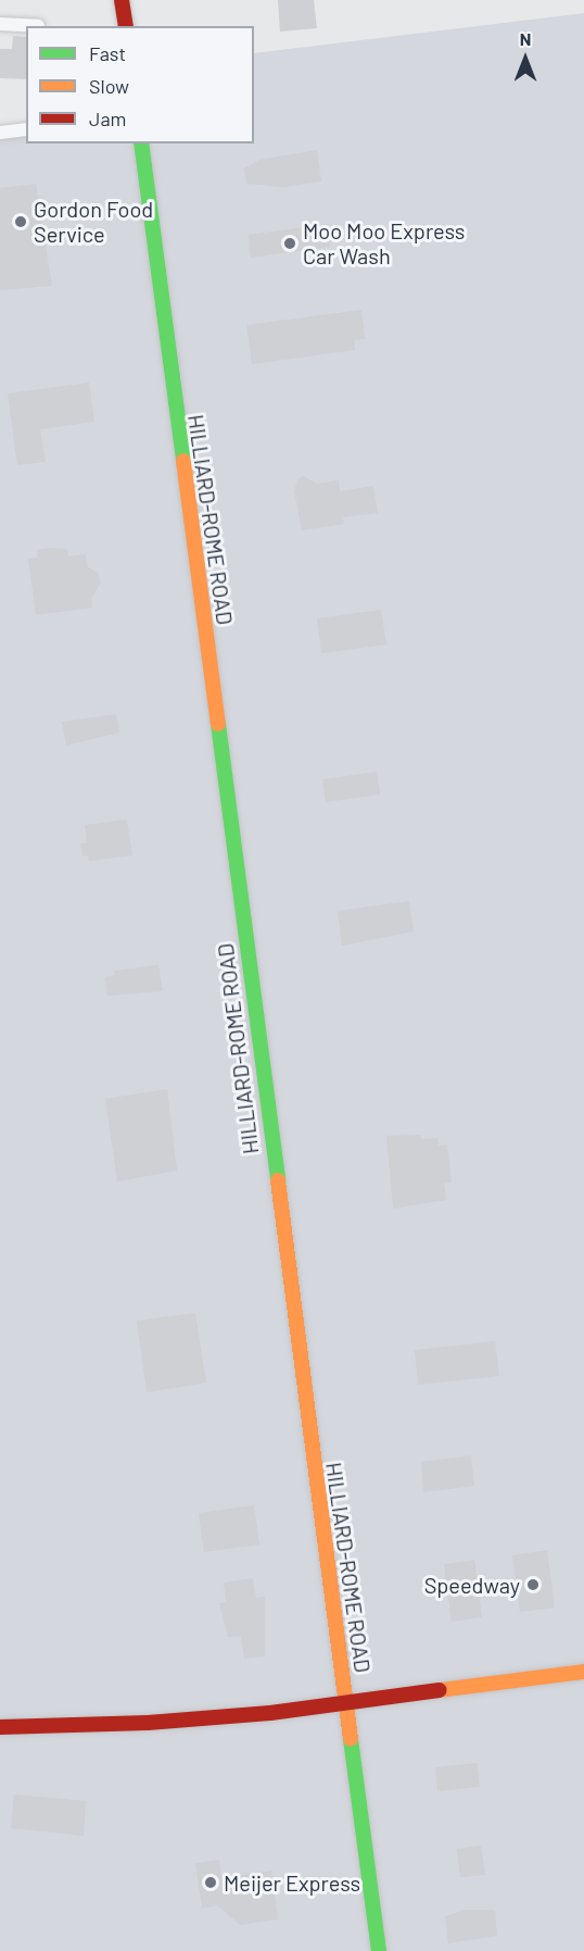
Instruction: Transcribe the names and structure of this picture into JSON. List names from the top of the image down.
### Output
{
  "streets": {
    "main road": ["HILLIARD-ROME ROAD"]
  },
  "places": [
    "Gordon Food Service",
    "Moo Moo Express Car Wash",
    "Speedway",
    "Meijer Express"
  ],
  "legend": ["Fast", "Slow", "Jam"],
  "north": "top"
}
